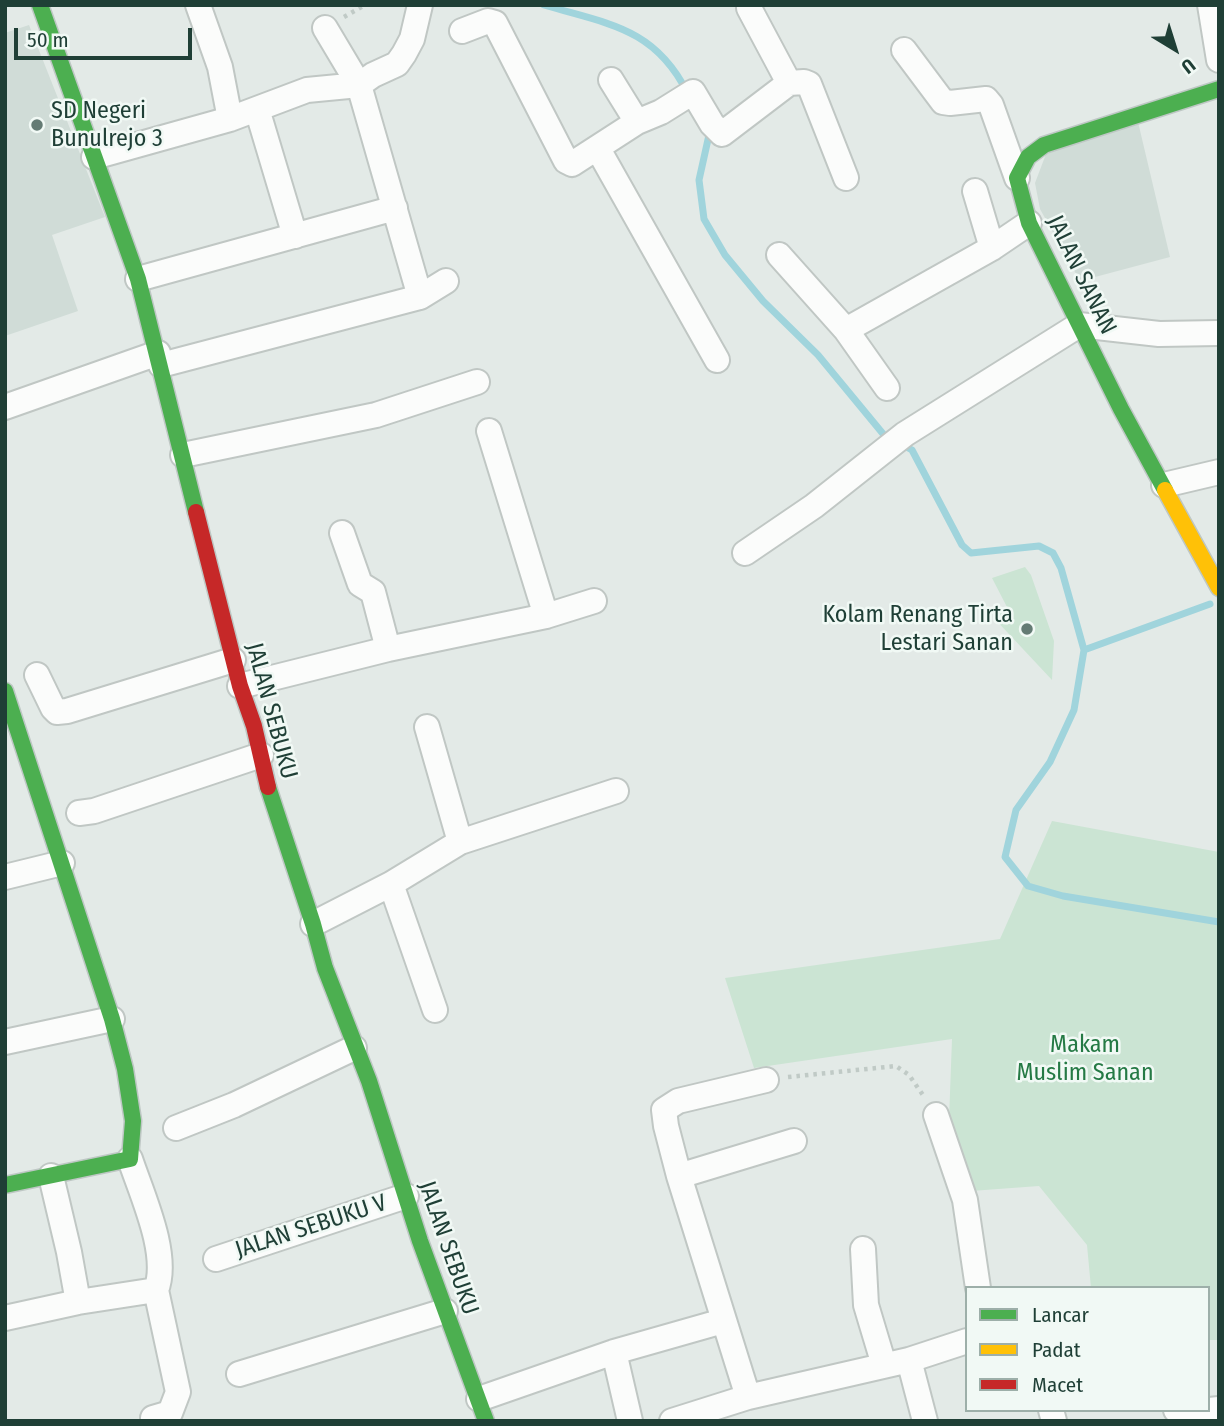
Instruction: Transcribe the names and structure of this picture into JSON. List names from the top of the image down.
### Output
{
  "streets": {
    "street": ["JALAN SANAN", "JALAN SEBUKU", "JALAN SEBUKU V"]
  },
  "crossings": [
    ["JALAN SEBUKU", "JALAN SEBUKU V"]
  ],
  "parks": ["Makam Muslim Sanan"],
  "places": ["SD Negeri Bunulrejo 3", "Kolam Renang Tirta Lestari Sanan"],
  "legend": ["Lancar", "Padat", "Macet"],
  "scale_bar": "50 m",
  "north": "bottom right"
}
